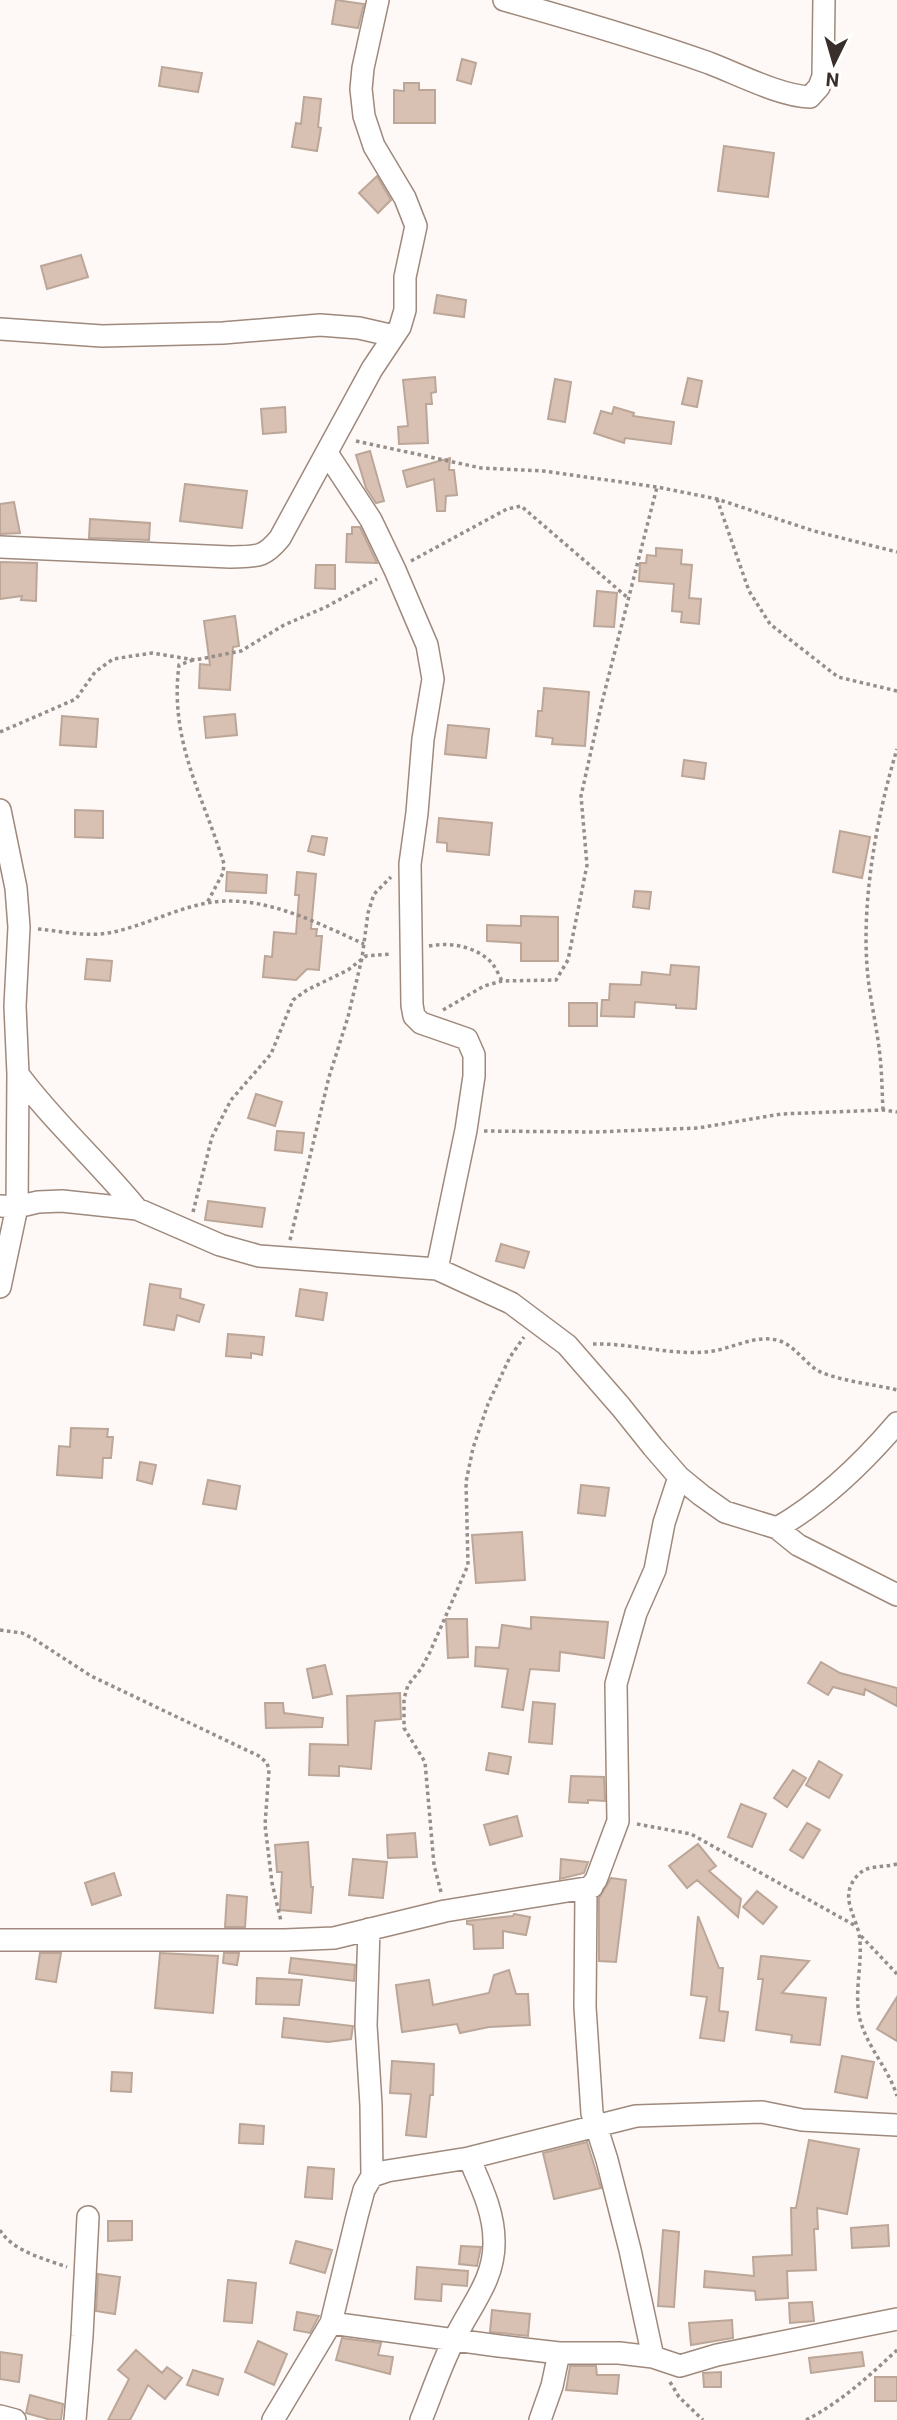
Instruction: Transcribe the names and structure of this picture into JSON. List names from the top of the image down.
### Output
{
  "north": "bottom"
}
